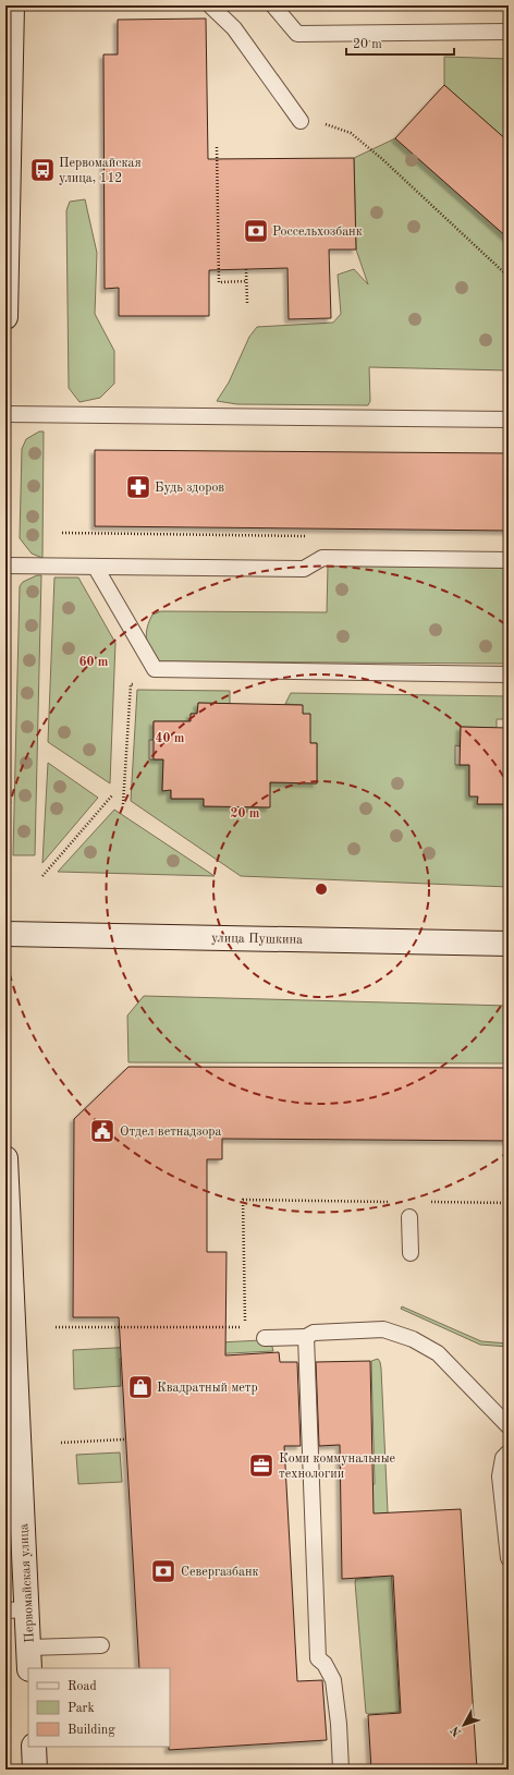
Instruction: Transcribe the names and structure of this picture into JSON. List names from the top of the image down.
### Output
{
  "streets": {
    "main road": ["улица Пушкина", "Первомайская улица"]
  },
  "places": {
    "bus stop": ["Первомайская улица, 112"],
    "bank": ["Россельхозбанк", "Севергазбанк"],
    "pharmacy": ["Будь здоров"],
    "public building": ["Отдел ветнадзора"],
    "shop": ["Квадратный метр"],
    "office": ["Коми коммунальные технологии"]
  },
  "legend": ["Road", "Park", "Building"],
  "scale_bar": "20 m",
  "north": "bottom left",
  "rings": ["60 m", "40 m", "20 m"]
}
